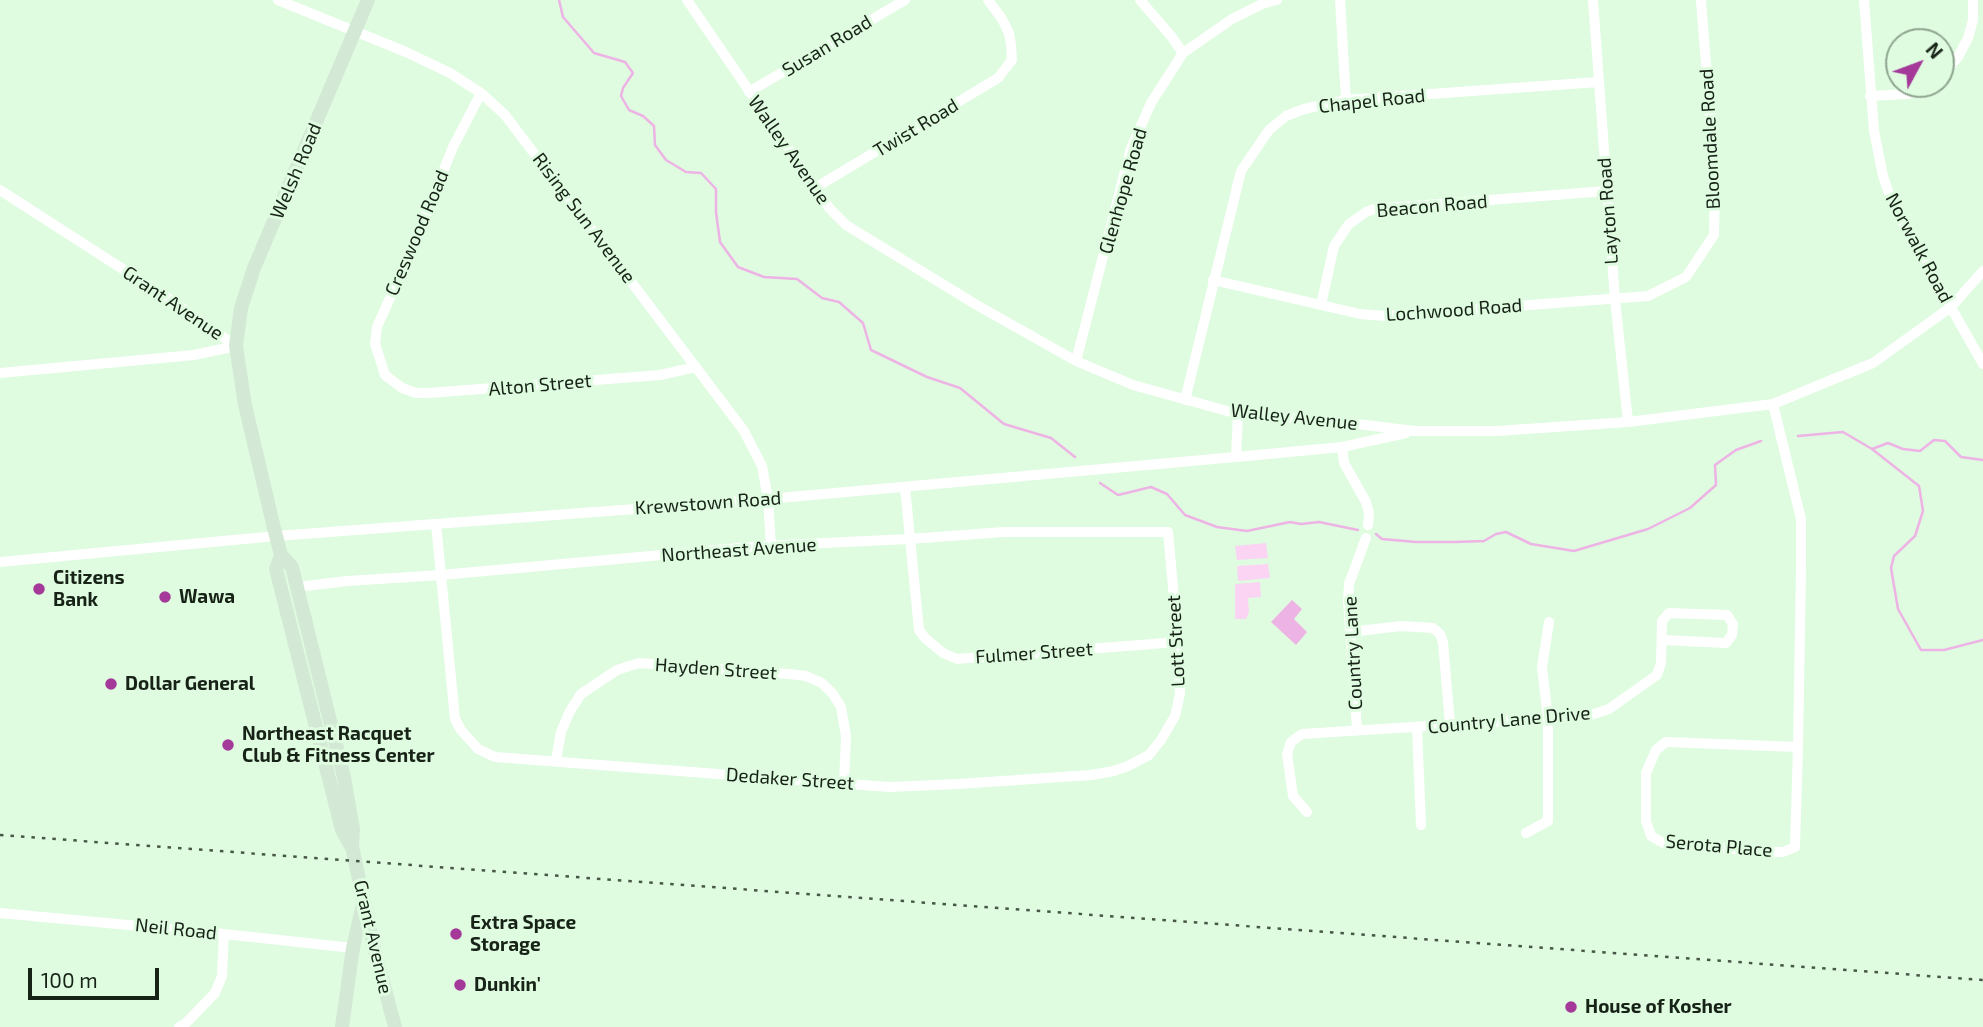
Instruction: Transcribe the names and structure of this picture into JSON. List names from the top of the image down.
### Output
{
  "streets": {
    "main road": ["Welsh Road", "Grant Avenue"],
    "street": [
      "Susan Road",
      "Chapel Road",
      "Twist Road",
      "Bloomdale Road",
      "Walley Avenue",
      "Glenhope Road",
      "Beacon Road",
      "Layton Road",
      "Rising Sun Avenue",
      "Creswood Road",
      "Norwalk Road",
      "Lochwood Road",
      "Alton Street",
      "Krewstown Road",
      "Northeast Avenue",
      "Lott Street",
      "Fulmer Street",
      "Country Lane",
      "Hayden Street",
      "Country Lane Drive",
      "Dedaker Street",
      "Serota Place",
      "Neil Road"
    ]
  },
  "crossings": [
    ["Susan Road", "Walley Avenue"],
    ["Chapel Road", "Walley Avenue"],
    ["Chapel Road", "Layton Road"],
    ["Chapel Road", "Lochwood Road"],
    ["Twist Road", "Walley Avenue"],
    ["Bloomdale Road", "Layton Road"],
    ["Bloomdale Road", "Lochwood Road"],
    ["Walley Avenue", "Glenhope Road"],
    ["Walley Avenue", "Layton Road"],
    ["Walley Avenue", "Norwalk Road"],
    ["Walley Avenue", "Krewstown Road"],
    ["Walley Avenue", "Serota Place"],
    ["Welsh Road", "Rising Sun Avenue"],
    ["Welsh Road", "Grant Avenue"],
    ["Beacon Road", "Layton Road"],
    ["Beacon Road", "Lochwood Road"],
    ["Layton Road", "Lochwood Road"],
    ["Rising Sun Avenue", "Creswood Road"],
    ["Rising Sun Avenue", "Alton Street"],
    ["Rising Sun Avenue", "Krewstown Road"],
    ["Rising Sun Avenue", "Northeast Avenue"],
    ["Creswood Road", "Alton Street"],
    ["Grant Avenue", "Krewstown Road"],
    ["Grant Avenue", "Northeast Avenue"],
    ["Krewstown Road", "Fulmer Street"],
    ["Northeast Avenue", "Lott Street"],
    ["Northeast Avenue", "Fulmer Street"],
    ["Northeast Avenue", "Dedaker Street"],
    ["Lott Street", "Fulmer Street"],
    ["Lott Street", "Dedaker Street"],
    ["Country Lane", "Country Lane Drive"],
    ["Hayden Street", "Dedaker Street"]
  ],
  "places": [
    "Citizens Bank",
    "Wawa",
    "Dollar General",
    "Northeast Racquet Club & Fitness Center",
    "Extra Space Storage",
    "Dunkin'",
    "House of Kosher"
  ],
  "scale_bar": "100 m",
  "north": "top right"
}
